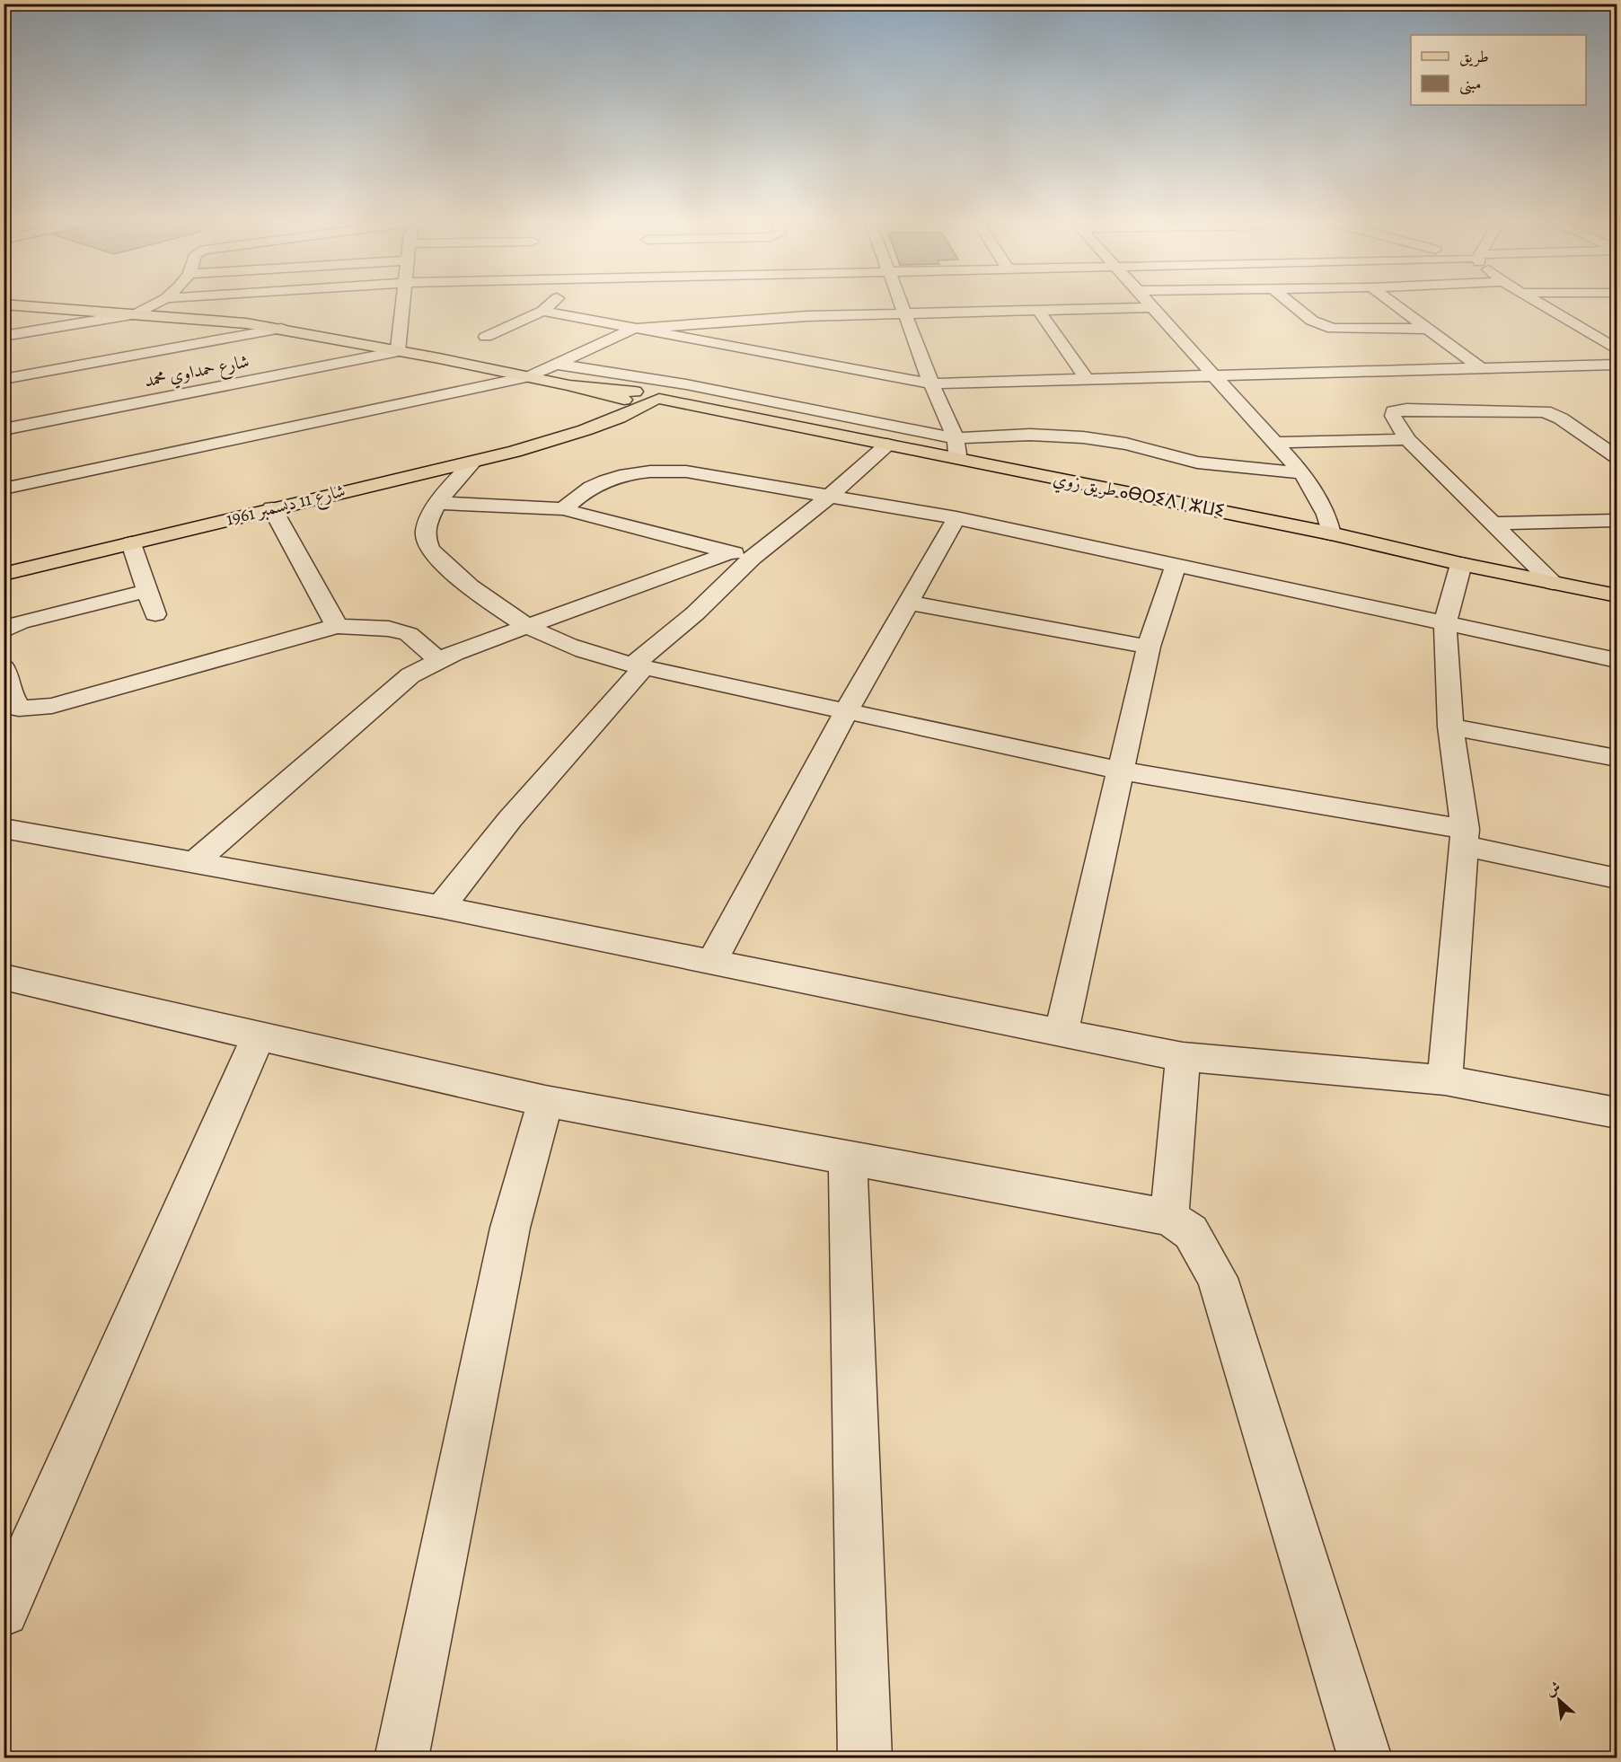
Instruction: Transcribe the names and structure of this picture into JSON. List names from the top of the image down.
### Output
{
  "streets": {
    "main road": ["طريق زوي ⴰⴱⵔⵉⴷ ⵏ ⵣⵡⵉ", "شارع 11 ديسمبر 1961"],
    "street": ["شارع حمداوي محمد"]
  },
  "legend": ["طريق", "مبنى"],
  "north": "top left"
}
